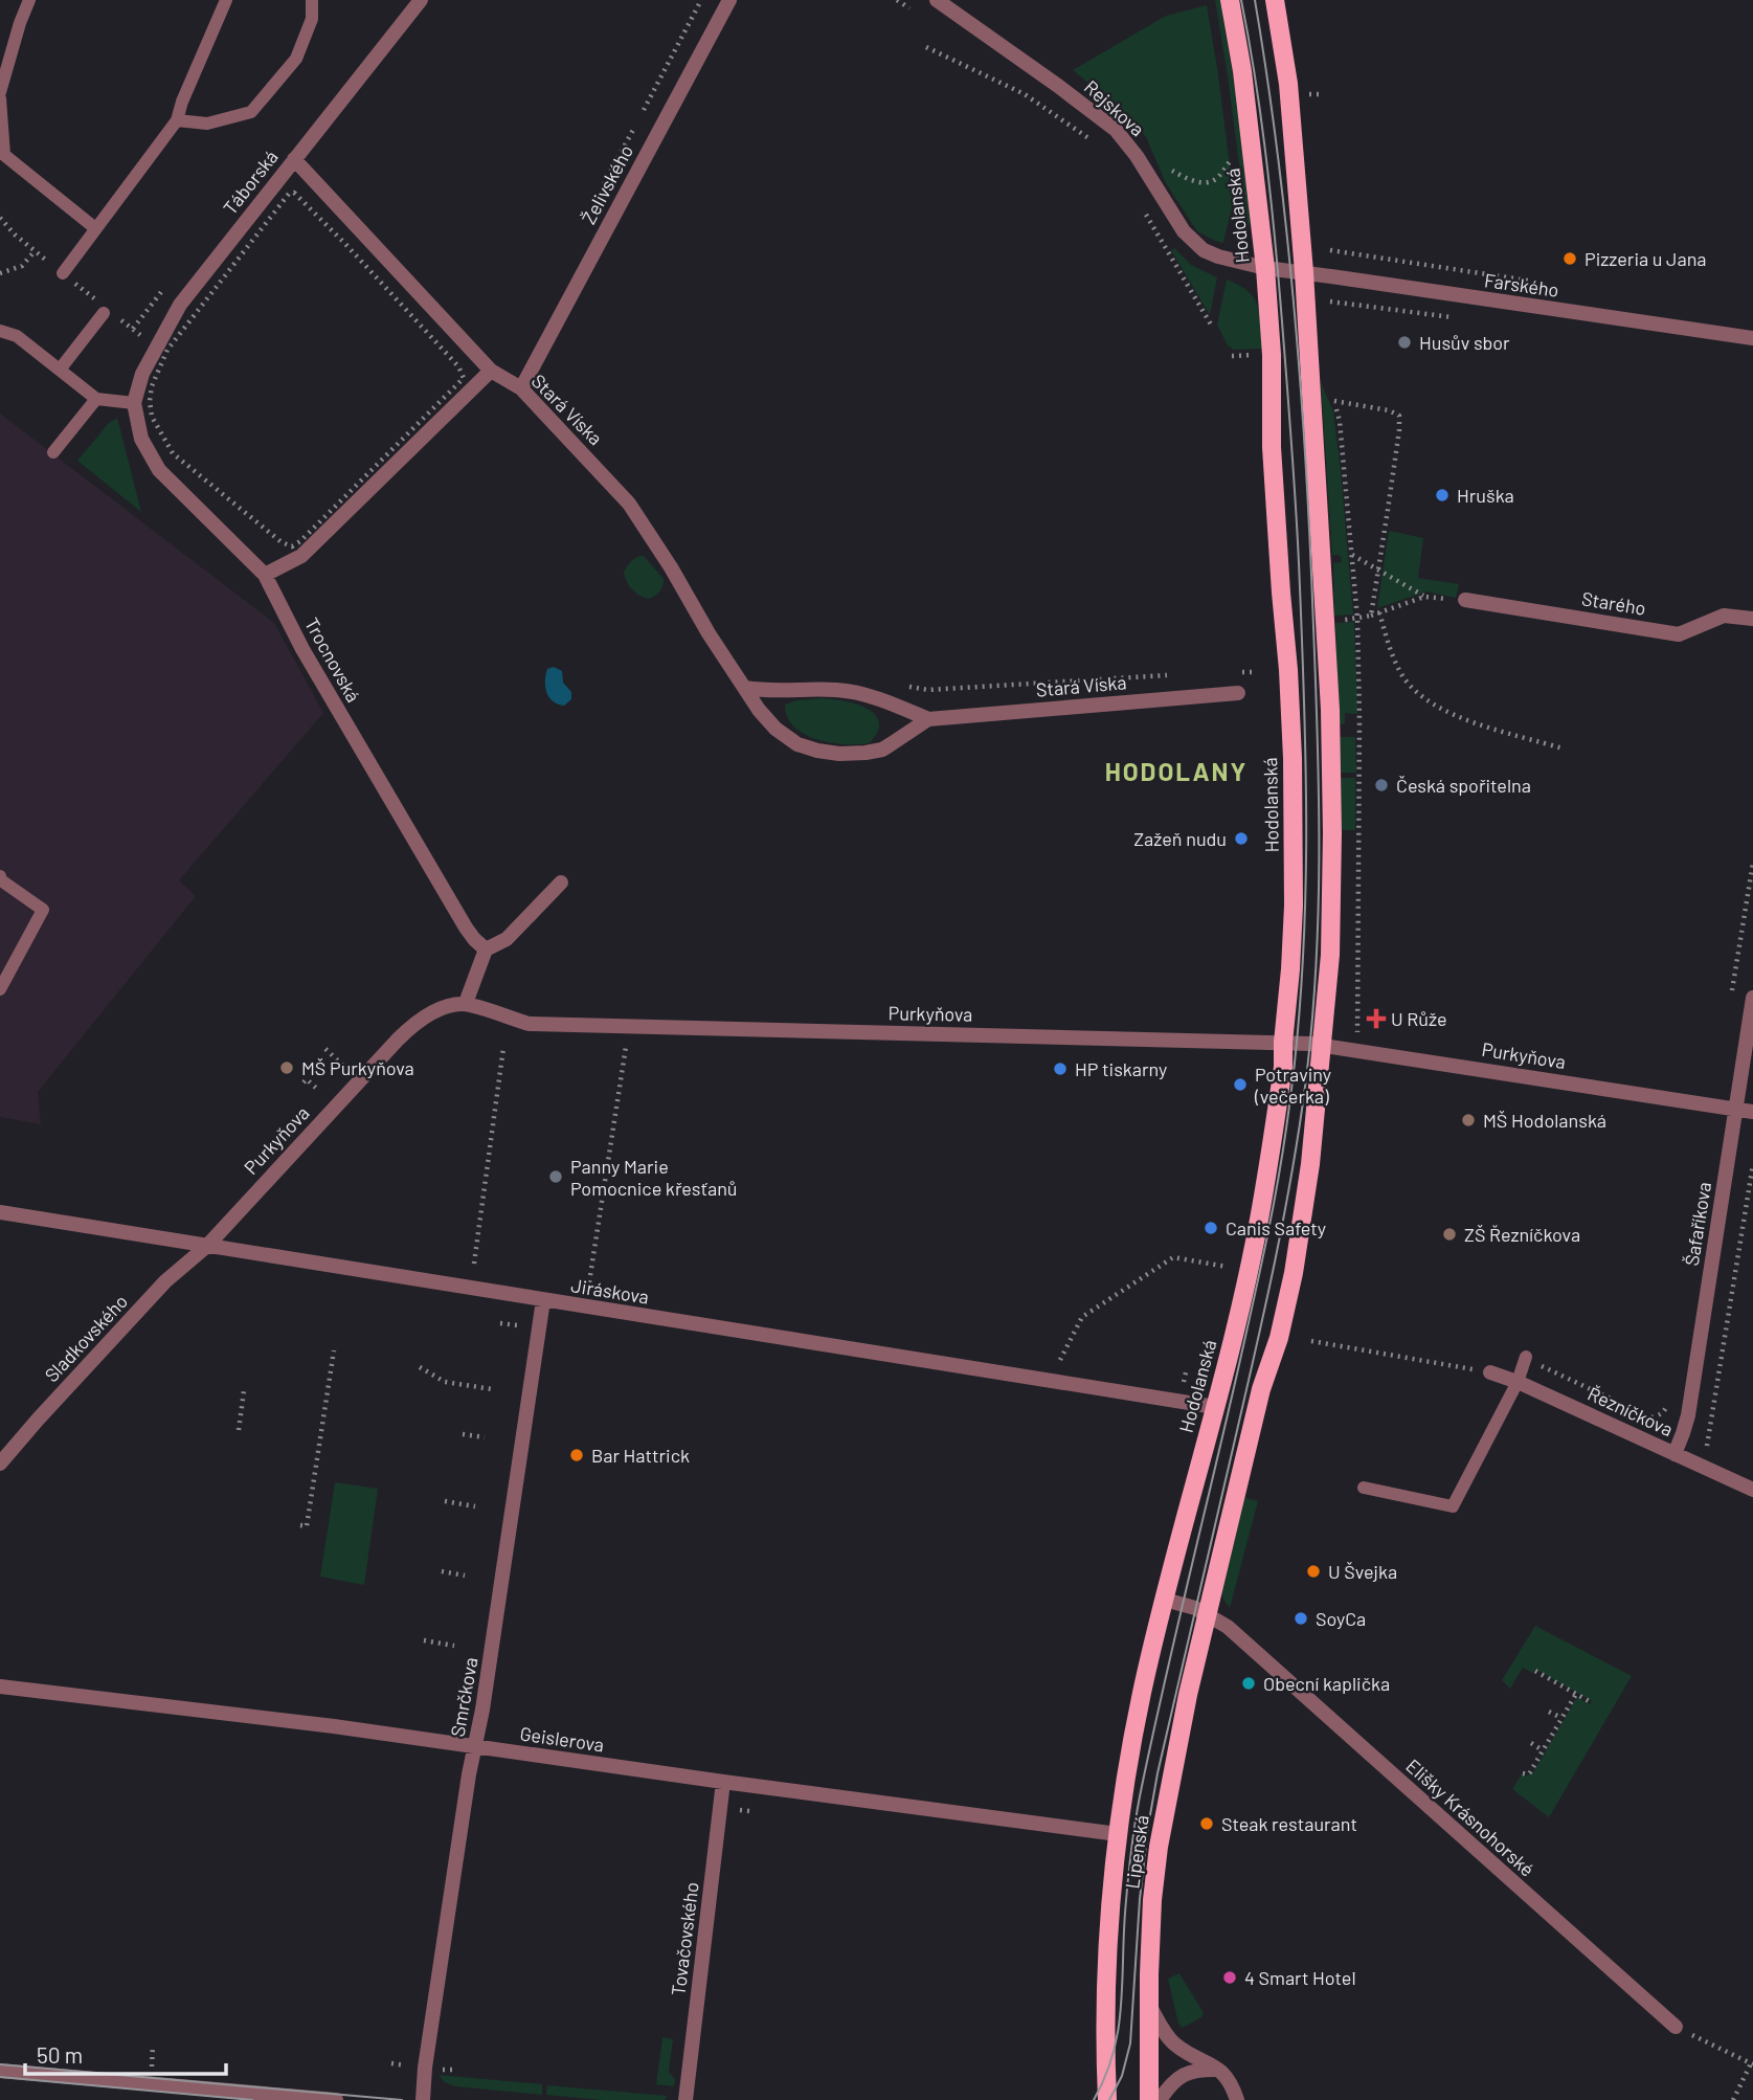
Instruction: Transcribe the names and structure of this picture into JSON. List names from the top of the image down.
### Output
{
  "streets": {
    "main road": ["Hodolanská", "Lipenská"],
    "street": [
      "Rejskova",
      "Táborská",
      "Želivského",
      "Farského",
      "Stará Víska",
      "Starého",
      "Trocnovská",
      "Purkyňova",
      "Šafaříkova",
      "Jiráskova",
      "Sladkovského",
      "Řezníčkova",
      "Smrčkova",
      "Geislerova",
      "Elišky Krásnohorské",
      "Tovačovského"
    ]
  },
  "crossings": [
    ["Rejskova", "Hodolanská"],
    ["Rejskova", "Farského"],
    ["Táborská", "Stará Víska"],
    ["Táborská", "Trocnovská"],
    ["Želivského", "Stará Víska"],
    ["Hodolanská", "Farského"],
    ["Hodolanská", "Purkyňova"],
    ["Hodolanská", "Jiráskova"],
    ["Hodolanská", "Elišky Krásnohorské"],
    ["Hodolanská", "Lipenská"],
    ["Farského", "Lipenská"],
    ["Purkyňova", "Šafaříkova"],
    ["Purkyňova", "Jiráskova"],
    ["Purkyňova", "Sladkovského"],
    ["Purkyňova", "Lipenská"],
    ["Šafaříkova", "Řezníčkova"],
    ["Jiráskova", "Sladkovského"],
    ["Jiráskova", "Smrčkova"],
    ["Smrčkova", "Geislerova"],
    ["Geislerova", "Lipenská"],
    ["Geislerova", "Tovačovského"],
    ["Elišky Krásnohorské", "Lipenská"]
  ],
  "districts": ["HODOLANY"],
  "places": {
    "other": [
      "Pizzeria u Jana",
      "Husův sbor",
      "Hruška",
      "Česká spořitelna",
      "Zažeň nudu",
      "MŠ Purkyňova",
      "HP tiskarny",
      "Potraviny (večerka)",
      "MŠ Hodolanská",
      "Panny Marie Pomocnice křesťanů",
      "Canis Safety",
      "ZŠ Řezníčkova",
      "Bar Hattrick",
      "U Švejka",
      "SoyCa",
      "Obecní kaplička",
      "Steak restaurant",
      "4 Smart Hotel"
    ],
    "health": ["U Růže"]
  },
  "scale_bar": "50 m"
}
